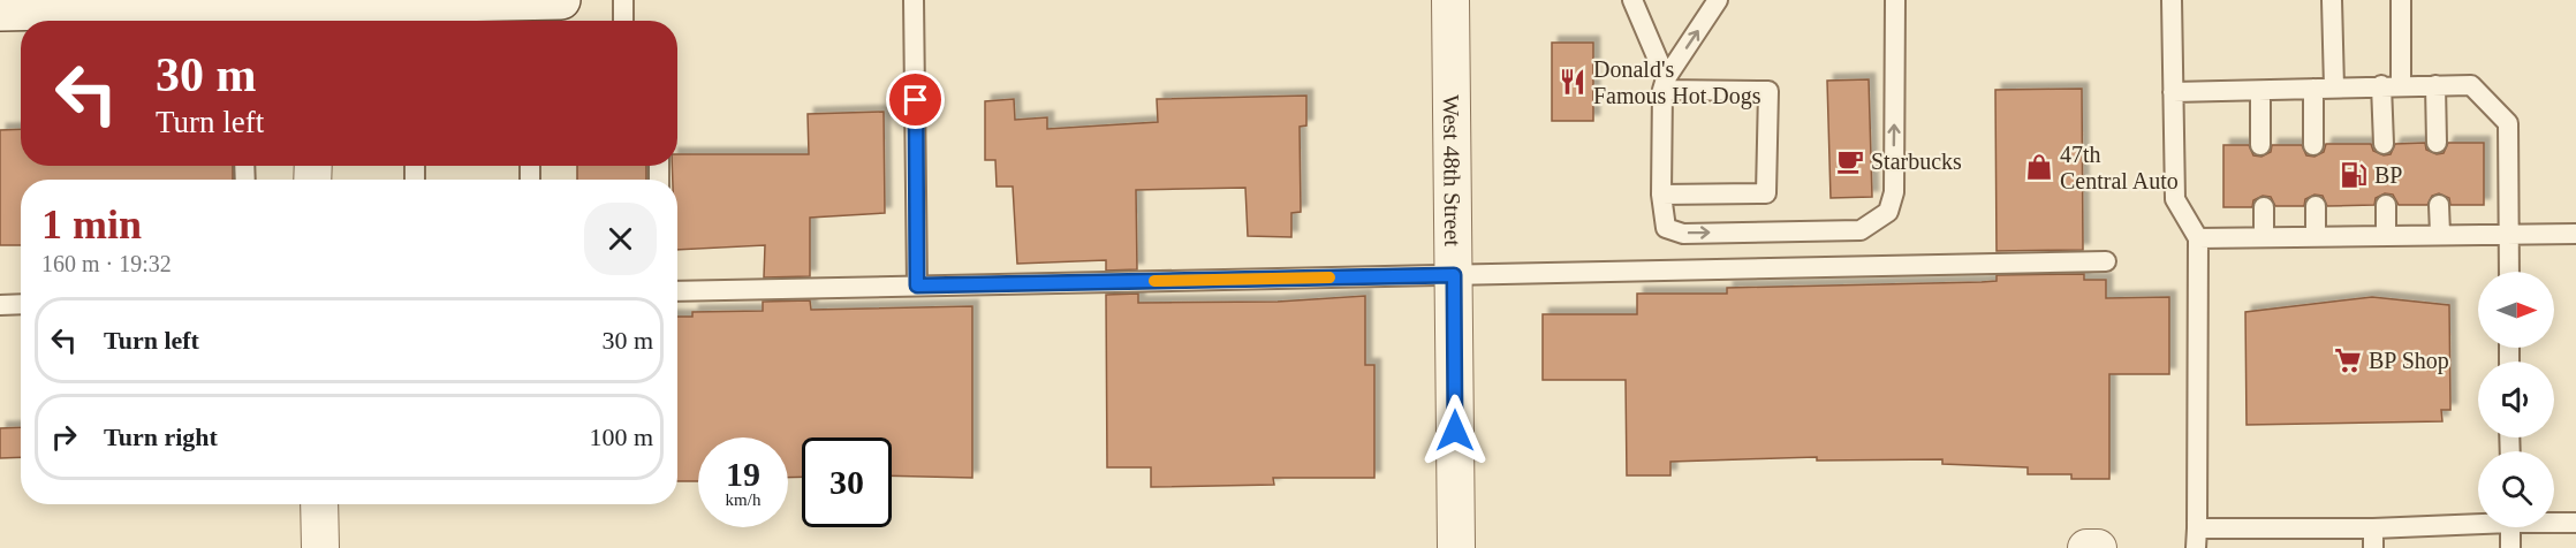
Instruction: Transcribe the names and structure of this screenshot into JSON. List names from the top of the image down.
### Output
{
  "streets": {
    "street": ["West 48th Street"]
  },
  "places": {
    "restaurant": ["Donald's Famous Hot Dogs"],
    "cafe": ["Starbucks"],
    "shop": ["47th Central Auto"],
    "fuel station": ["BP"],
    "supermarket": ["BP Shop"]
  },
  "north": "right",
  "page": {
    "turn": ["30 m", "Turn left"],
    "heading": ["1 min", "160 m · 19:32"],
    "list": [
      {
        "name": "Turn left",
        "value": "30 m"
      },
      {
        "name": "Turn right",
        "value": "100 m"
      }
    ],
    "speed": "19 km/h",
    "limit": "30"
  }
}
